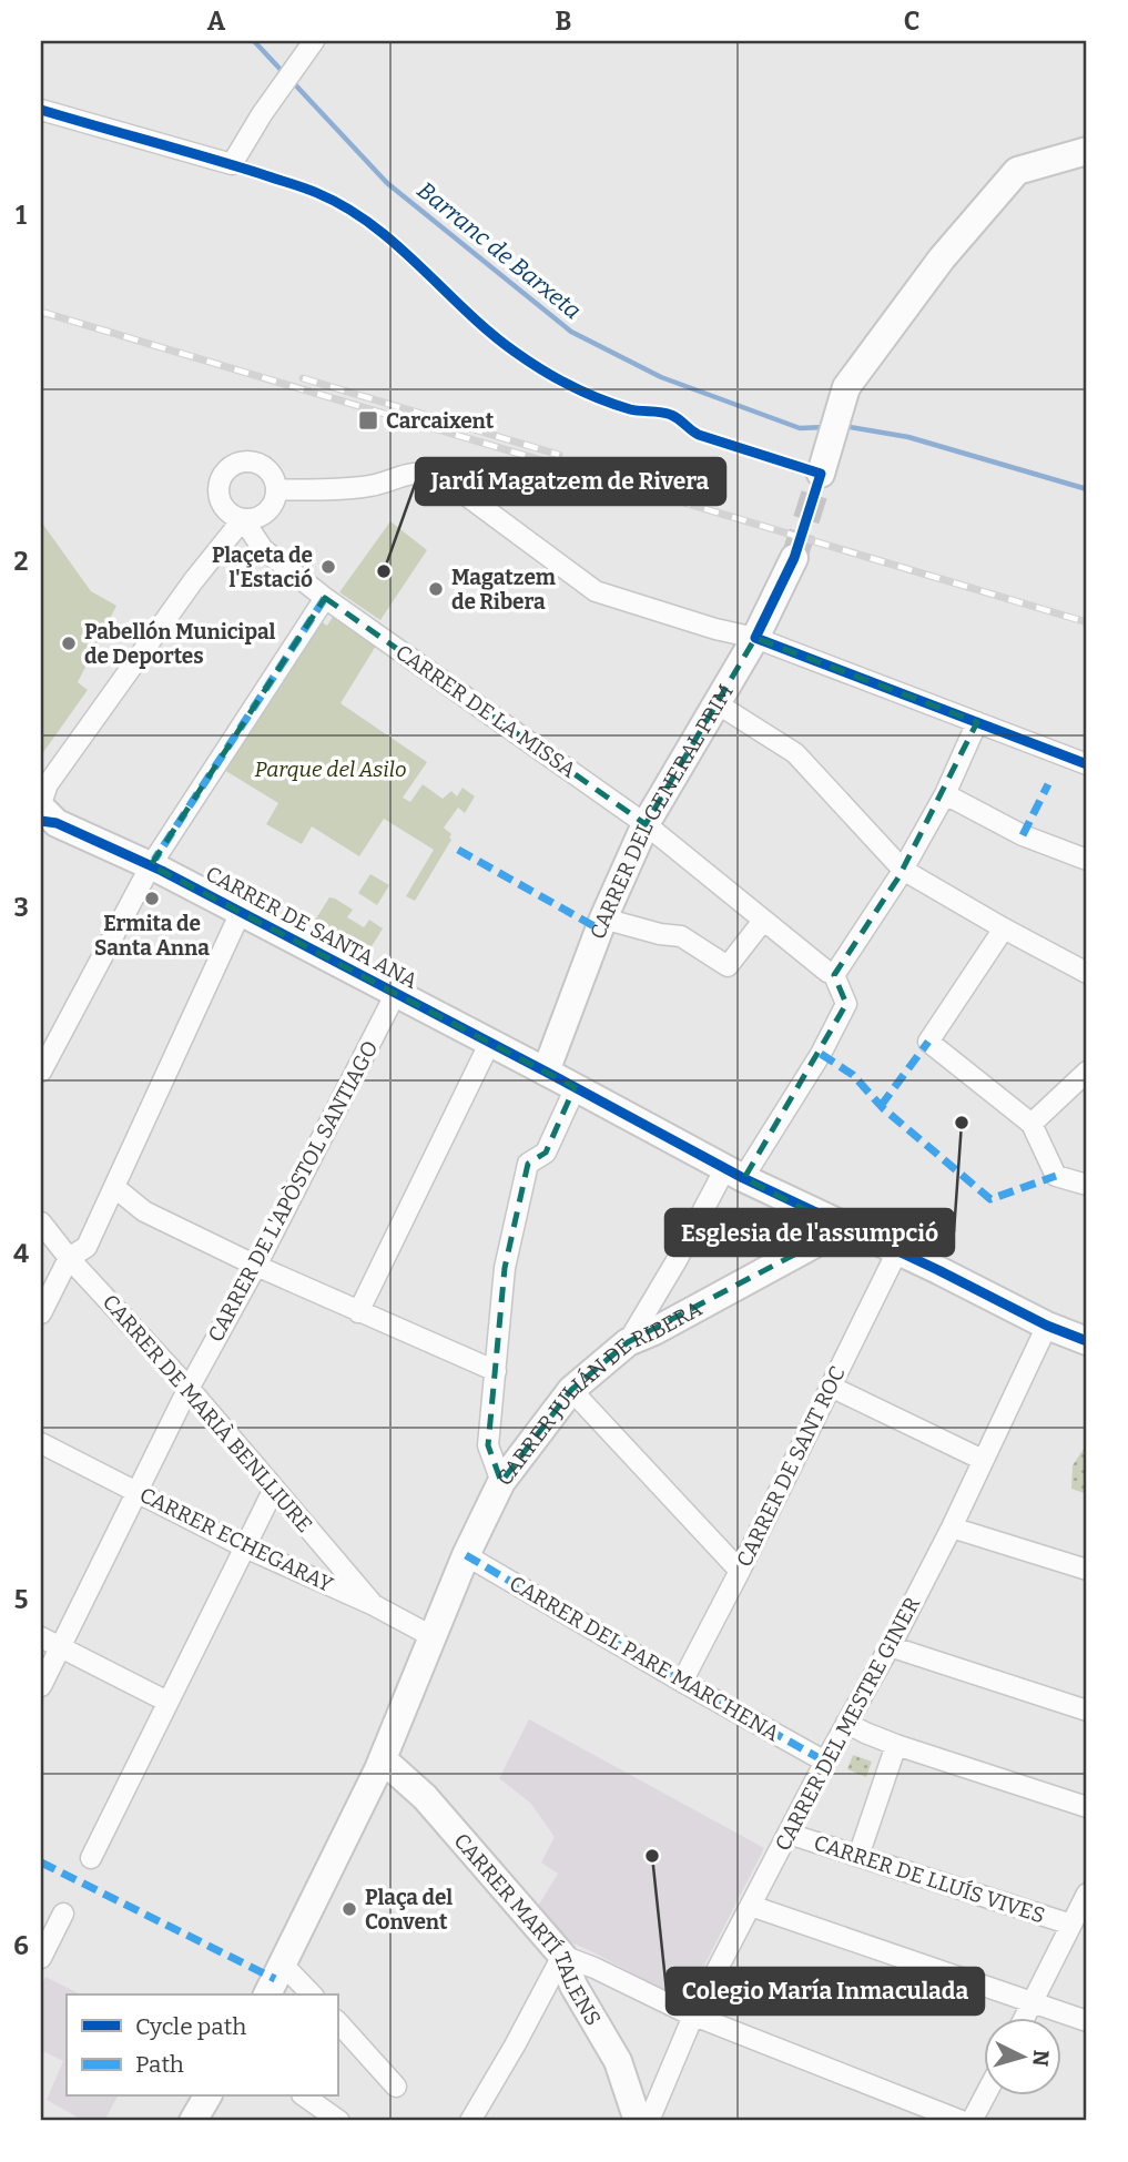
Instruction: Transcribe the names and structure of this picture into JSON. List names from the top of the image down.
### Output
{
  "streets": {
    "street": [
      "CARRER DE LA MISSA",
      "CARRER DEL GENERAL PRIM",
      "CARRER DE SANTA ANA",
      "CARRER DE L'APÒSTOL SANTIAGO",
      "CARRER JULIÁN DE RIBERA",
      "CARRER DE MARIÀ BENLLIURE",
      "CARRER DE SANT ROC",
      "CARRER ECHEGARAY",
      "CARRER DEL PARE MARCHENA",
      "CARRER DEL MESTRE GINER",
      "CARRER DE LLUÍS VIVES",
      "CARRER MARTÍ TALENS"
    ]
  },
  "crossings": [
    ["CARRER DE LA MISSA", "CARRER DEL GENERAL PRIM"],
    ["CARRER DEL GENERAL PRIM", "CARRER DE SANTA ANA"],
    ["CARRER DE SANTA ANA", "CARRER DE L'APÒSTOL SANTIAGO"],
    ["CARRER DE SANTA ANA", "CARRER JULIÁN DE RIBERA"],
    ["CARRER DE SANTA ANA", "CARRER DE SANT ROC"],
    ["CARRER DE SANTA ANA", "CARRER DEL MESTRE GINER"],
    ["CARRER DE L'APÒSTOL SANTIAGO", "CARRER DE MARIÀ BENLLIURE"],
    ["CARRER DE L'APÒSTOL SANTIAGO", "CARRER ECHEGARAY"],
    ["CARRER JULIÁN DE RIBERA", "CARRER ECHEGARAY"],
    ["CARRER JULIÁN DE RIBERA", "CARRER DEL PARE MARCHENA"],
    ["CARRER JULIÁN DE RIBERA", "CARRER MARTÍ TALENS"],
    ["CARRER DE MARIÀ BENLLIURE", "CARRER ECHEGARAY"],
    ["CARRER DE SANT ROC", "CARRER DEL PARE MARCHENA"],
    ["CARRER DEL PARE MARCHENA", "CARRER DEL MESTRE GINER"],
    ["CARRER DEL MESTRE GINER", "CARRER DE LLUÍS VIVES"]
  ],
  "water": ["Barranc de Barxeta"],
  "parks": ["Parque del Asilo"],
  "places": {
    "transit": ["Carcaixent"],
    "other": [
      "Plaçeta de l'Estació",
      "Jardí Magatzem de Rivera",
      "Magatzem de Ribera",
      "Pabellón Municipal de Deportes",
      "Ermita de Santa Anna",
      "Esglesia de l'assumpció",
      "Colegio María Inmaculada",
      "Plaça del Convent"
    ]
  },
  "legend": ["Cycle path", "Path"],
  "north": "right",
  "grid": {
    "columns": ["A", "B", "C"],
    "rows": [
      "1",
      "2",
      "3",
      "4",
      "5",
      "6"
    ]
  }
}
